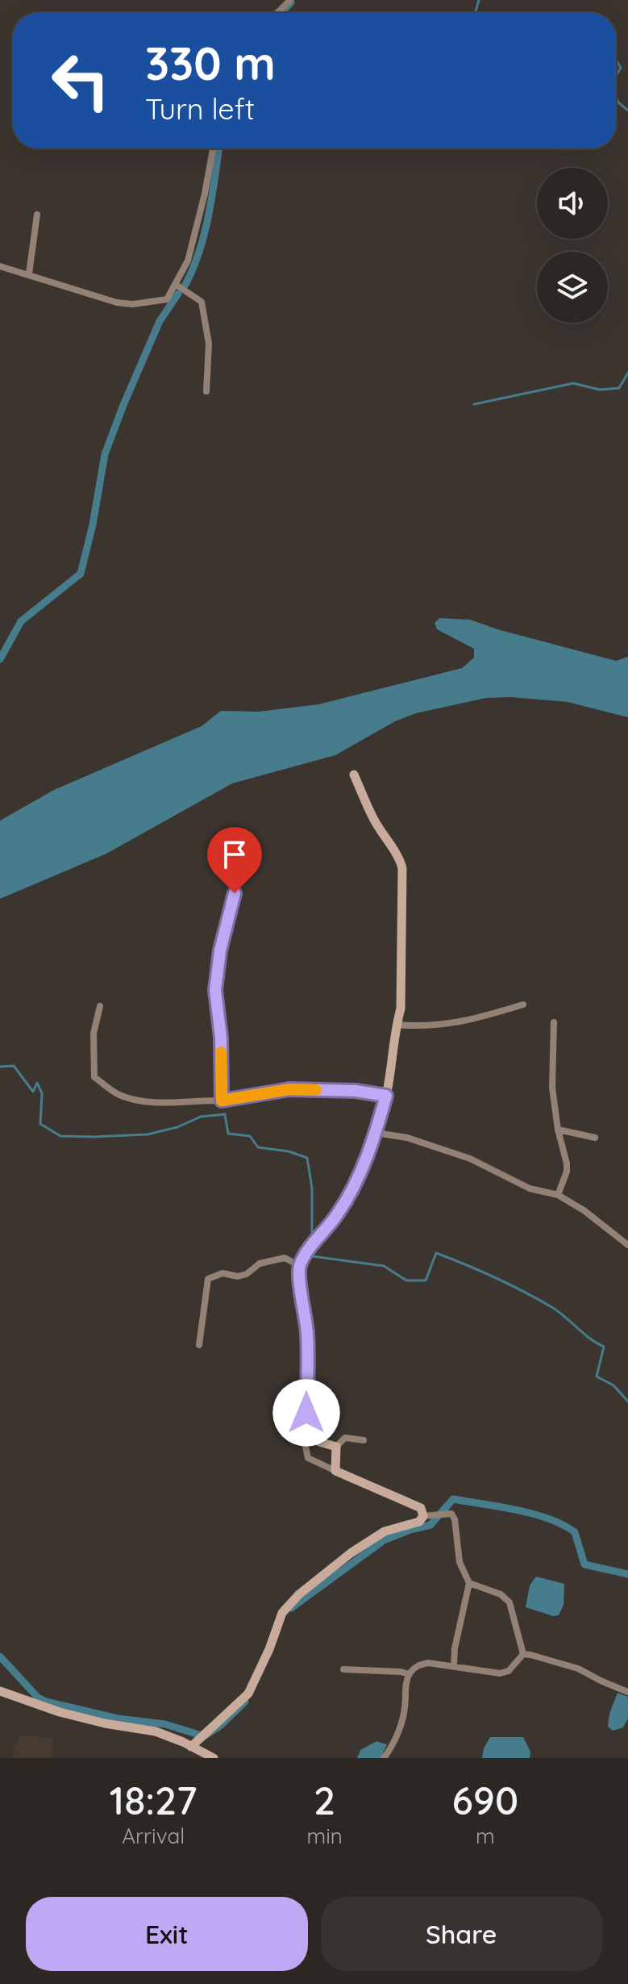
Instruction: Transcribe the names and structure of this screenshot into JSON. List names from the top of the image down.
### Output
{
  "page": {
    "turn": ["330 m", "Turn left"],
    "eta": [
      "18:27",
      "Arrival",
      "2",
      "min",
      "690",
      "m"
    ],
    "buttons": ["Exit", "Share"]
  }
}
